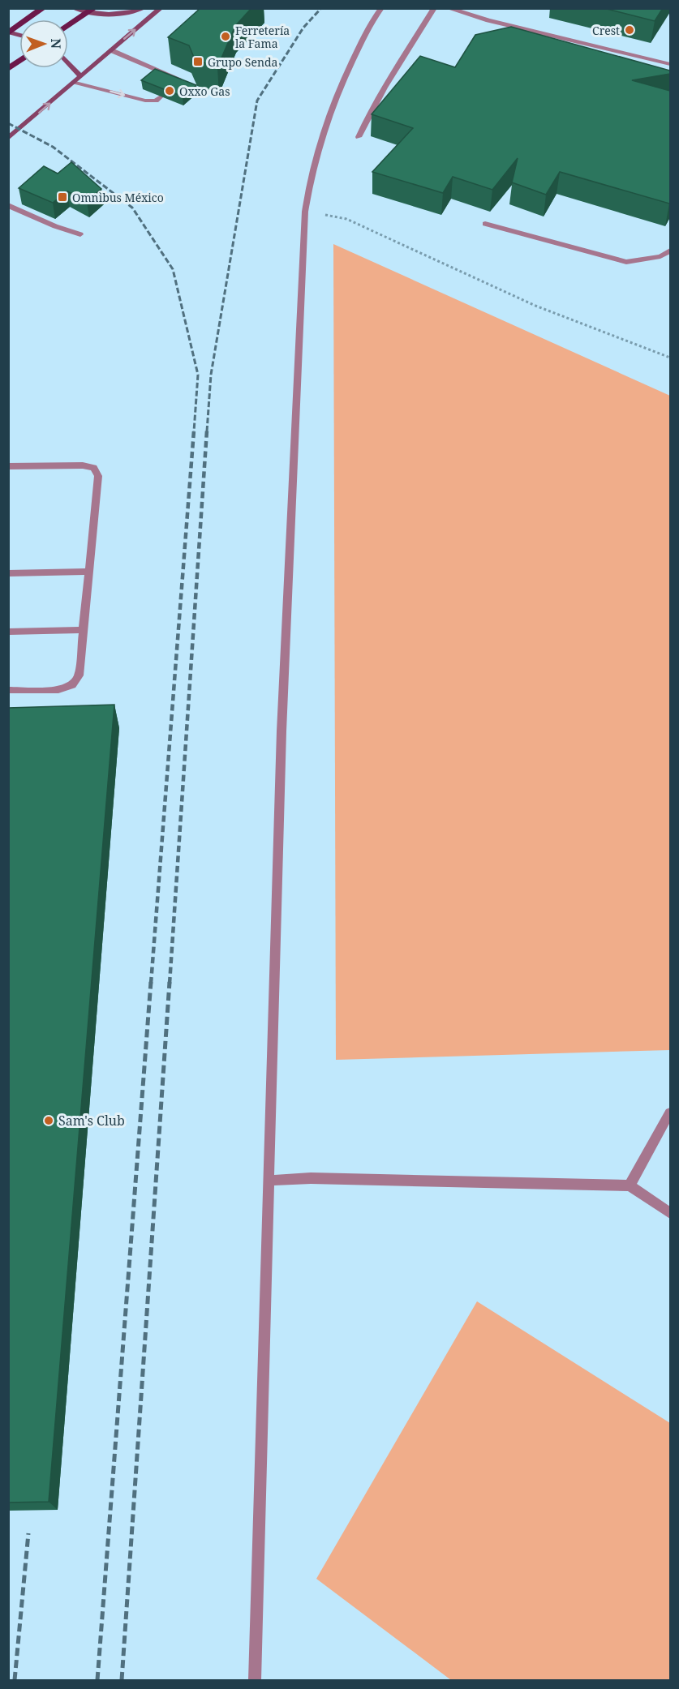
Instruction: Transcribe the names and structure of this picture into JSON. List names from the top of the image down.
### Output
{
  "places": {
    "other": [
      "Crest",
      "Ferretería la Fama",
      "Oxxo Gas",
      "Sam's Club"
    ],
    "transit": ["Grupo Senda", "Omnibus México"]
  },
  "north": "right"
}
